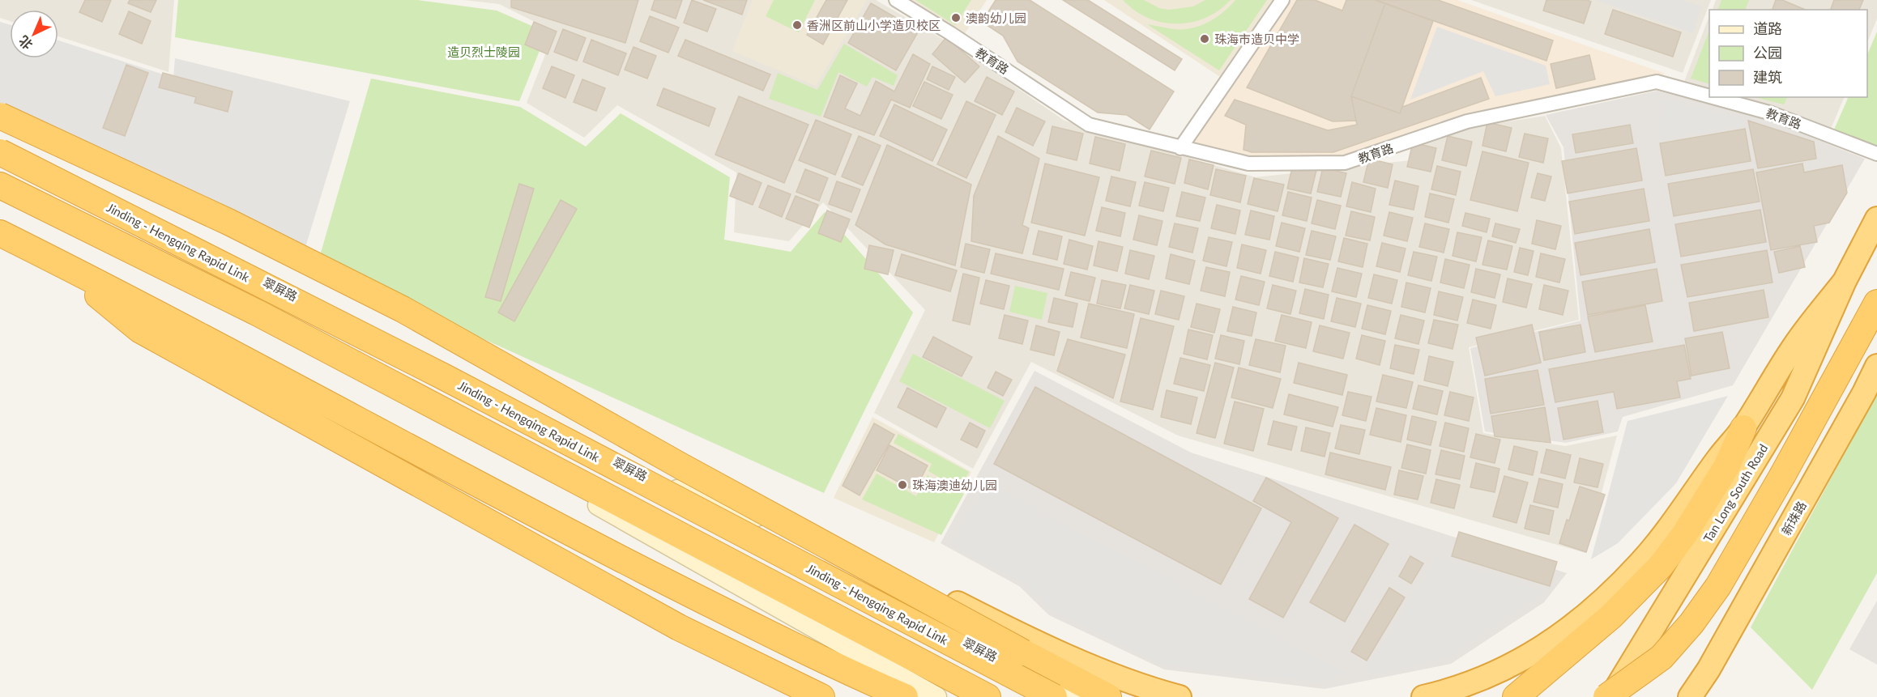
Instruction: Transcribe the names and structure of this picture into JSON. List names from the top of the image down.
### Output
{
  "streets": {
    "highway": ["Jinding - Hengqing Rapid Link", "Tan Long South Road", "新珠路"],
    "main road": ["翠屏路"],
    "street": ["教育路"]
  },
  "parks": ["造贝烈士陵园"],
  "places": [
    "澳韵幼儿园",
    "香洲区前山小学造贝校区",
    "珠海市造贝中学",
    "珠海澳迪幼儿园"
  ],
  "legend": ["道路", "公园", "建筑"],
  "north": "bottom left"
}
